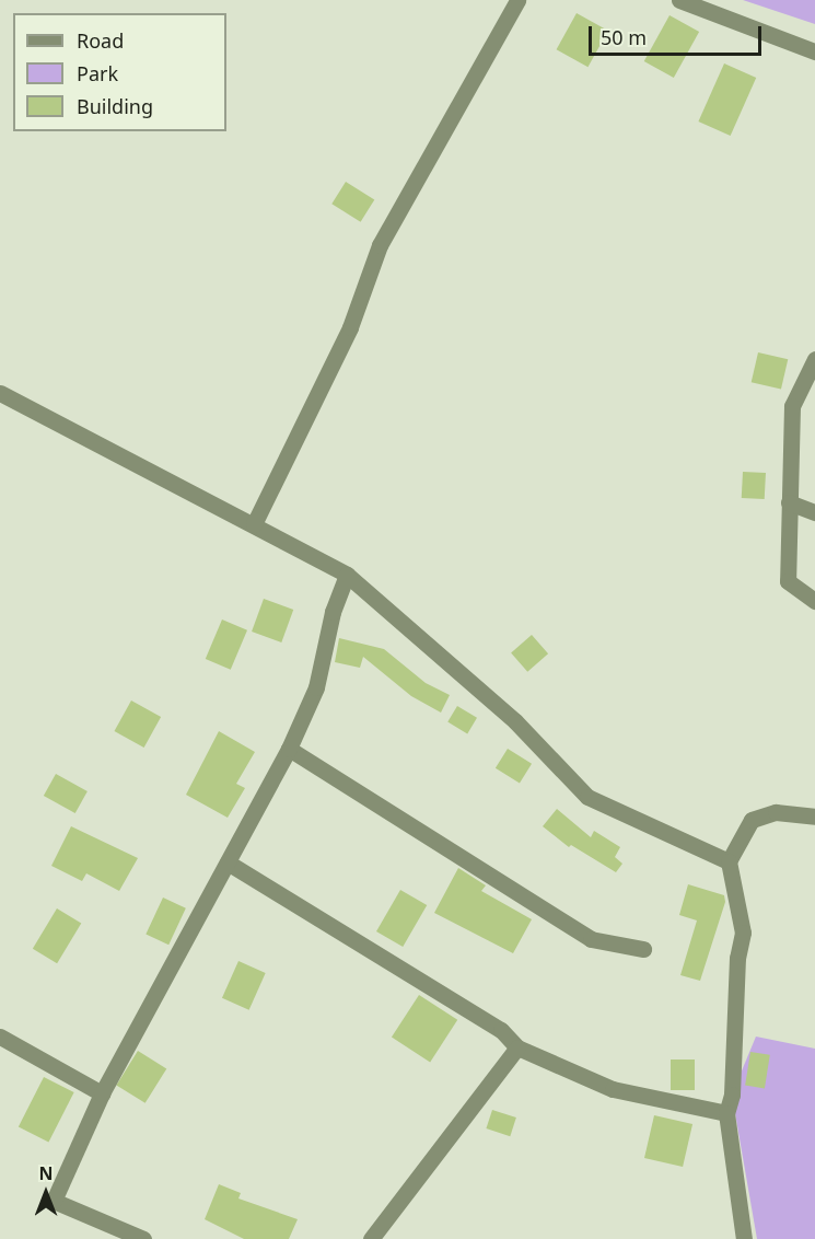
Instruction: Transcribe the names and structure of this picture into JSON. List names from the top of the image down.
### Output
{
  "legend": ["Road", "Park", "Building"],
  "scale_bar": "50 m",
  "north": "top"
}
